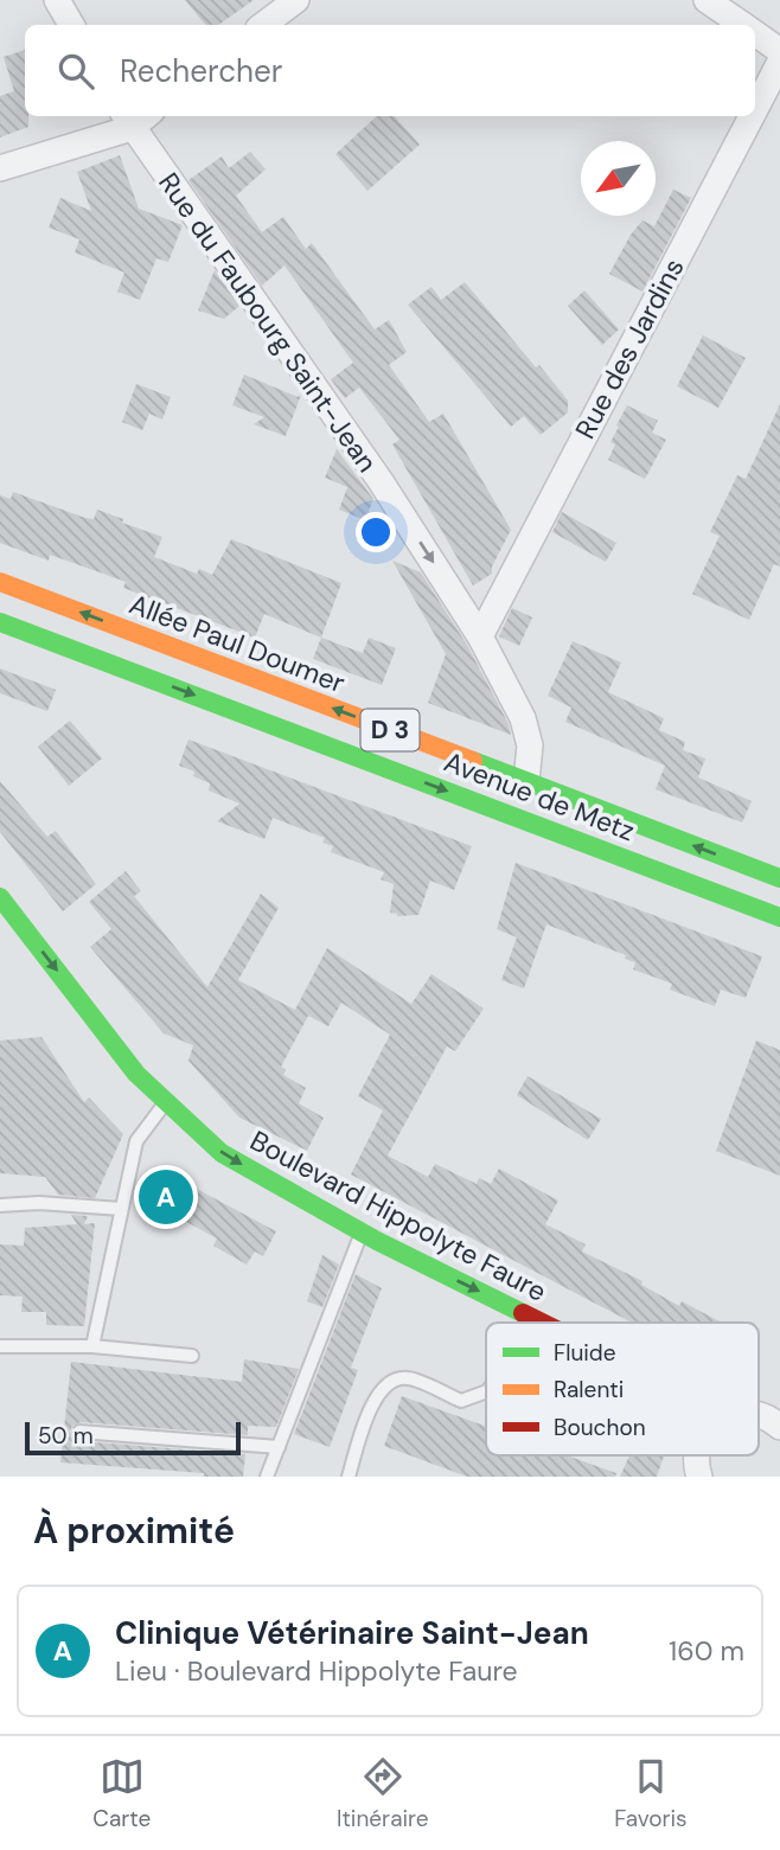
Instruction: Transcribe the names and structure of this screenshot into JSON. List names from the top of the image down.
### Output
{
  "streets": {
    "main road": [
      "Allée Paul Doumer",
      "D 3",
      "Avenue de Metz",
      "Boulevard Hippolyte Faure"
    ],
    "street": ["Rue du Faubourg Saint-Jean", "Rue des Jardins"]
  },
  "crossings": [
    ["Rue du Faubourg Saint-Jean", "Rue des Jardins"],
    ["Rue du Faubourg Saint-Jean", "Allée Paul Doumer"]
  ],
  "one_way": [
    "Rue du Faubourg Saint-Jean",
    "Allée Paul Doumer",
    "Avenue de Metz",
    "Boulevard Hippolyte Faure"
  ],
  "legend": ["Fluide", "Ralenti", "Bouchon"],
  "scale_bar": "50 m",
  "north": "bottom left",
  "page": {
    "search": "Rechercher",
    "pins": "A",
    "scale": "50 m",
    "heading": "À proximité",
    "list": [
      {
        "mark": "A",
        "name": "Clinique Vétérinaire Saint-Jean",
        "note": "Lieu · Boulevard Hippolyte Faure",
        "value": "160 m"
      }
    ],
    "nav": ["Carte", "Itinéraire", "Favoris"]
  }
}
